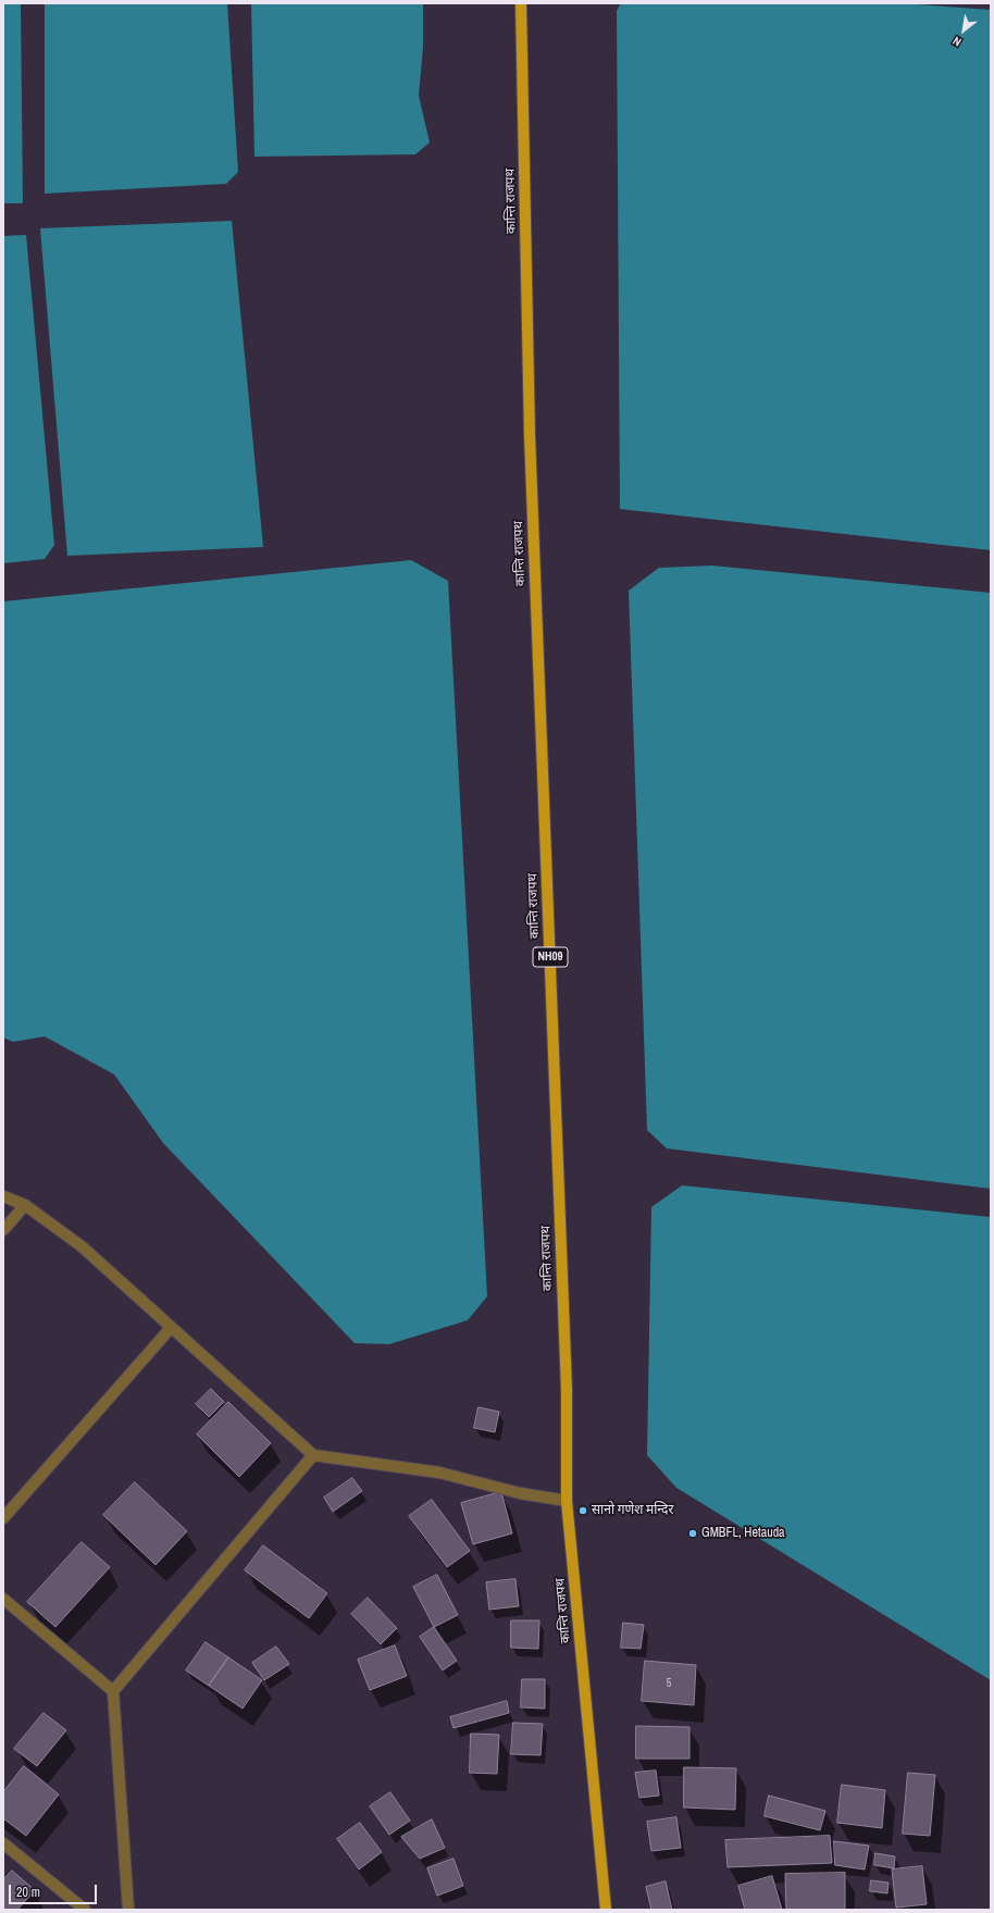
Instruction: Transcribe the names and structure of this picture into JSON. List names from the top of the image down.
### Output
{
  "streets": {
    "main road": ["कान्ति राजपथ", "NH09"]
  },
  "places": ["सानो गणेश मन्दिर", "GMBFL, Hetauda"],
  "house_numbers": ["5"],
  "scale_bar": "20 m",
  "north": "bottom left"
}
